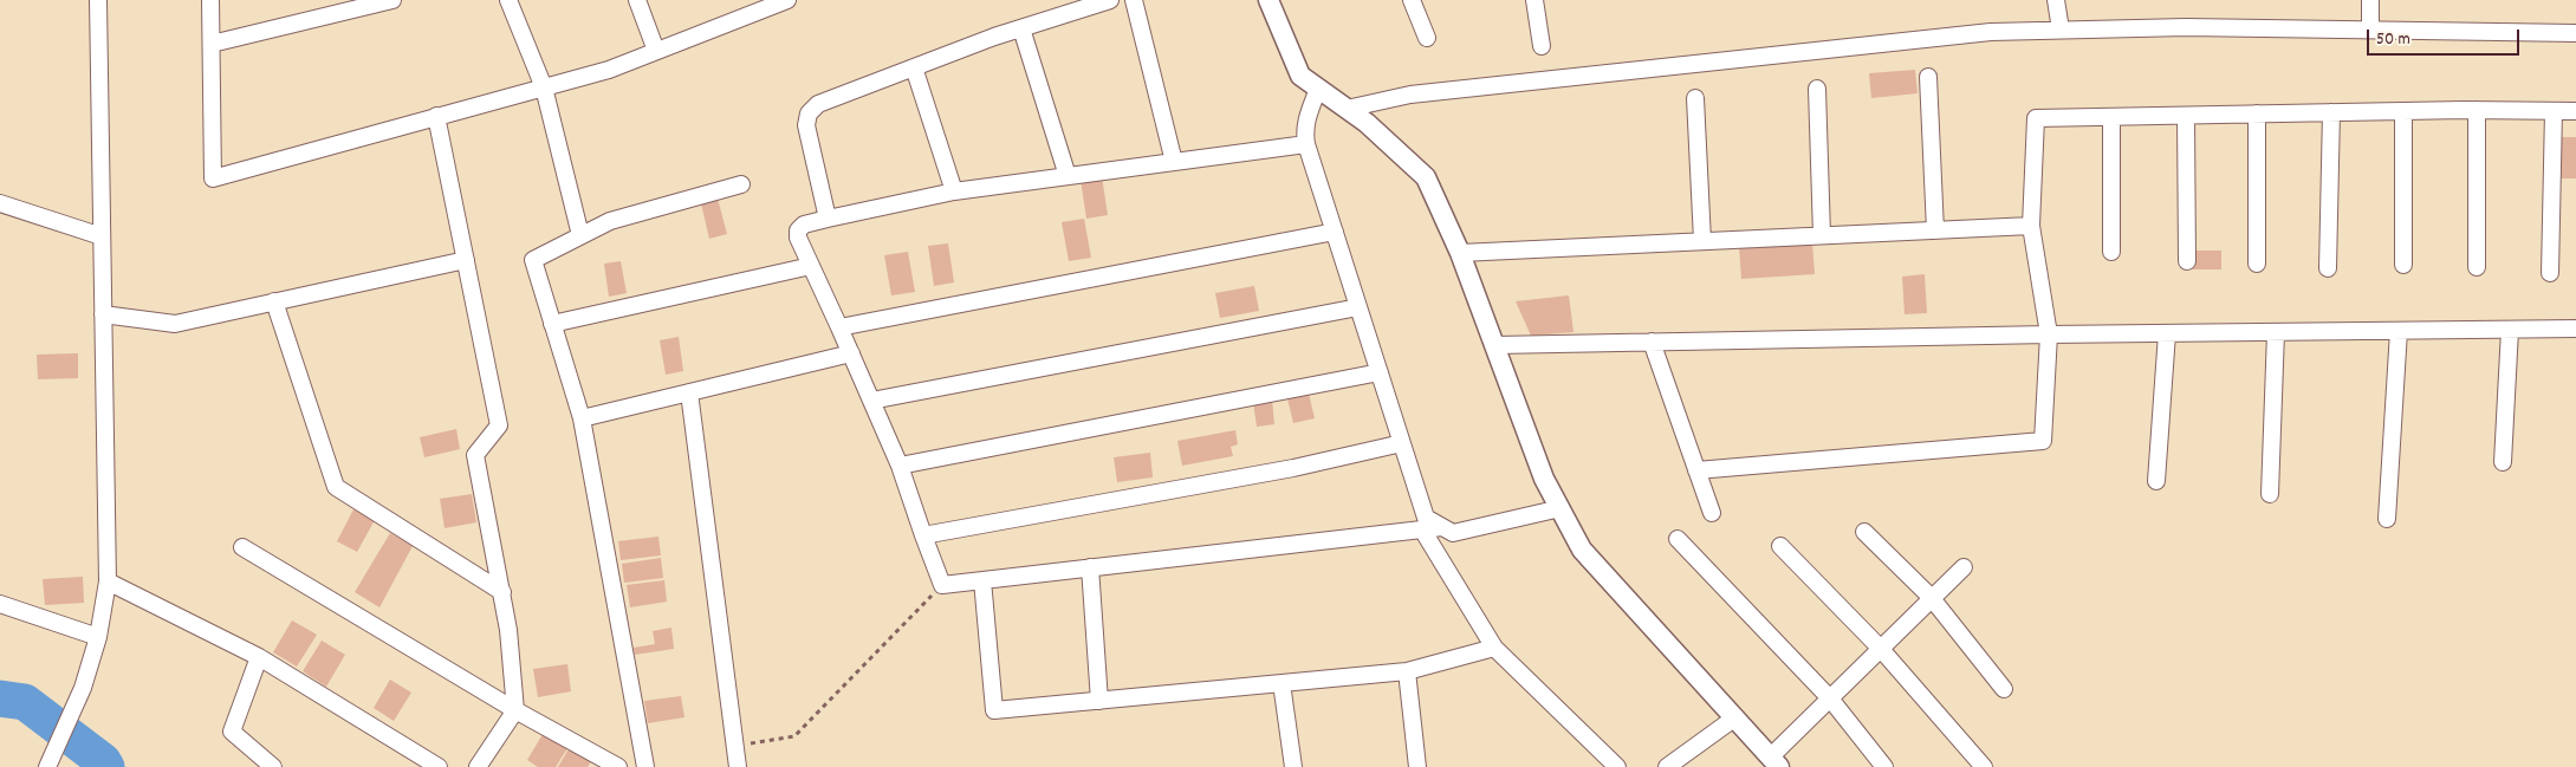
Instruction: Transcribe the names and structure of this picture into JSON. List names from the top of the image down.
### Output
{
  "scale_bar": "50 m"
}
